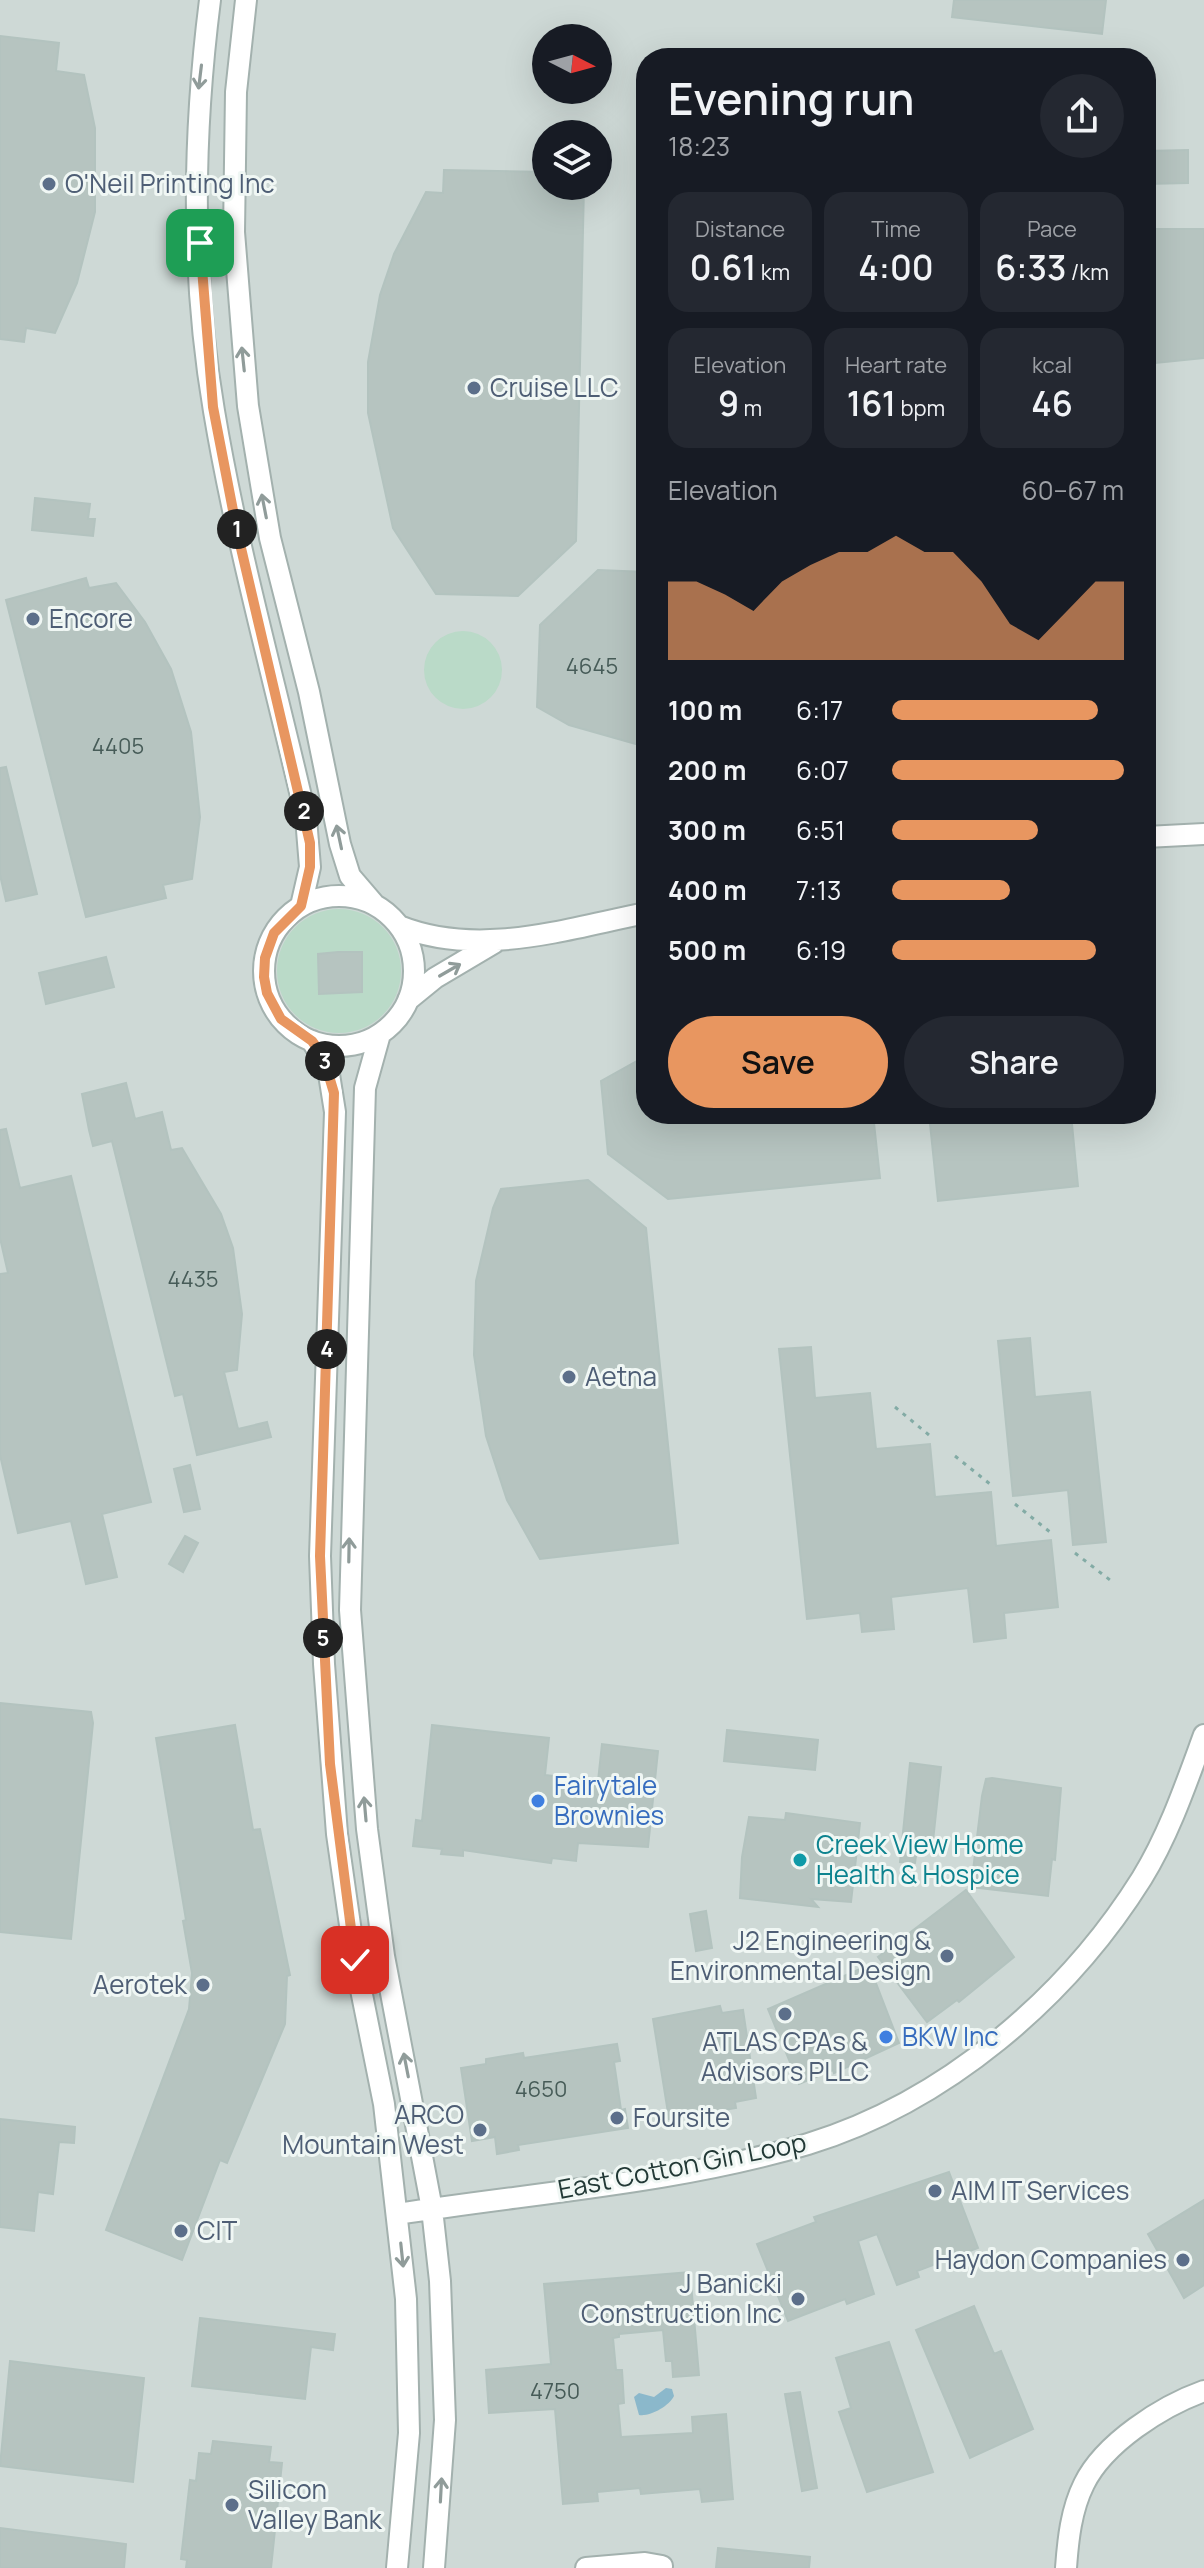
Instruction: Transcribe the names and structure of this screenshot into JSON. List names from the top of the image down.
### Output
{
  "streets": {
    "street": ["East Cotton Gin Loop"]
  },
  "places": [
    "O'Neil Printing Inc",
    "Cruise LLC",
    "Encore",
    "Aetna",
    "Fairytale Brownies",
    "Creek View Home Health & Hospice",
    "J2 Engineering & Environmental Design",
    "Aerotek",
    "ATLAS CPAs & Advisors PLLC",
    "BKW Inc",
    "Foursite",
    "ARCO Mountain West",
    "AIM IT Services",
    "CIT",
    "Haydon Companies",
    "J Banicki Construction Inc",
    "Silicon Valley Bank"
  ],
  "house_numbers": [
    "4645",
    "4405",
    "4435",
    "4650",
    "4750"
  ],
  "north": "right",
  "page": {
    "heading": ["Evening run", "18:23"],
    "stats": [
      ["Distance", "0.61 km"],
      ["Time", "4:00"],
      ["Pace", "6:33 /km"],
      ["Elevation", "9 m"],
      ["Heart rate", "161 bpm"],
      ["kcal", "46"]
    ],
    "chart": ["Elevation", "60–67 m"],
    "pins": [
      "1",
      "2",
      "3",
      "4",
      "5"
    ],
    "list": [
      {
        "name": "100 m",
        "note": "6:17"
      },
      {
        "name": "200 m",
        "note": "6:07"
      },
      {
        "name": "300 m",
        "note": "6:51"
      },
      {
        "name": "400 m",
        "note": "7:13"
      },
      {
        "name": "500 m",
        "note": "6:19"
      }
    ],
    "buttons": ["Save", "Share"]
  }
}
